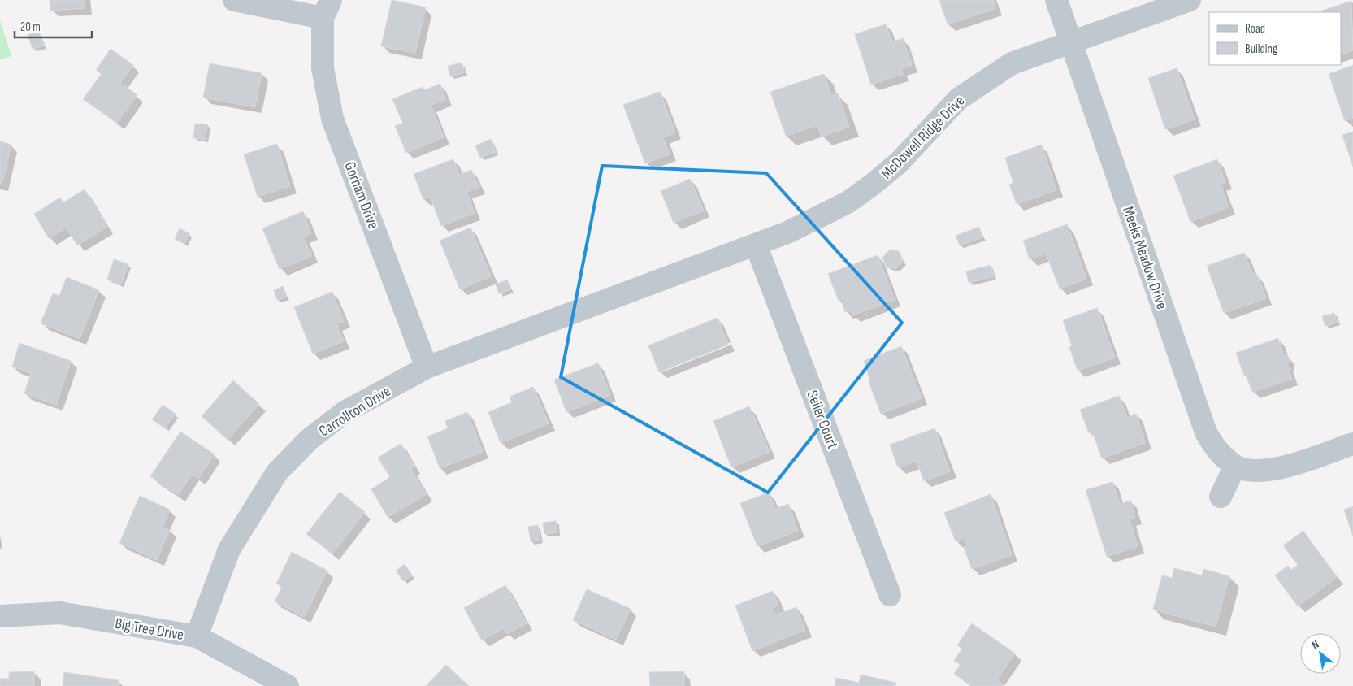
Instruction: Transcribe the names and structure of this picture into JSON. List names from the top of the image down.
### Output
{
  "streets": {
    "street": [
      "McDowell Ridge Drive",
      "Gorham Drive",
      "Meeks Meadow Drive",
      "Carrollton Drive",
      "Seiler Court",
      "Big Tree Drive"
    ]
  },
  "crossings": [
    ["McDowell Ridge Drive", "Meeks Meadow Drive"],
    ["McDowell Ridge Drive", "Carrollton Drive"],
    ["McDowell Ridge Drive", "Seiler Court"],
    ["Gorham Drive", "Carrollton Drive"],
    ["Carrollton Drive", "Big Tree Drive"]
  ],
  "legend": ["Road", "Building"],
  "scale_bar": "20 m",
  "north": "top left"
}
